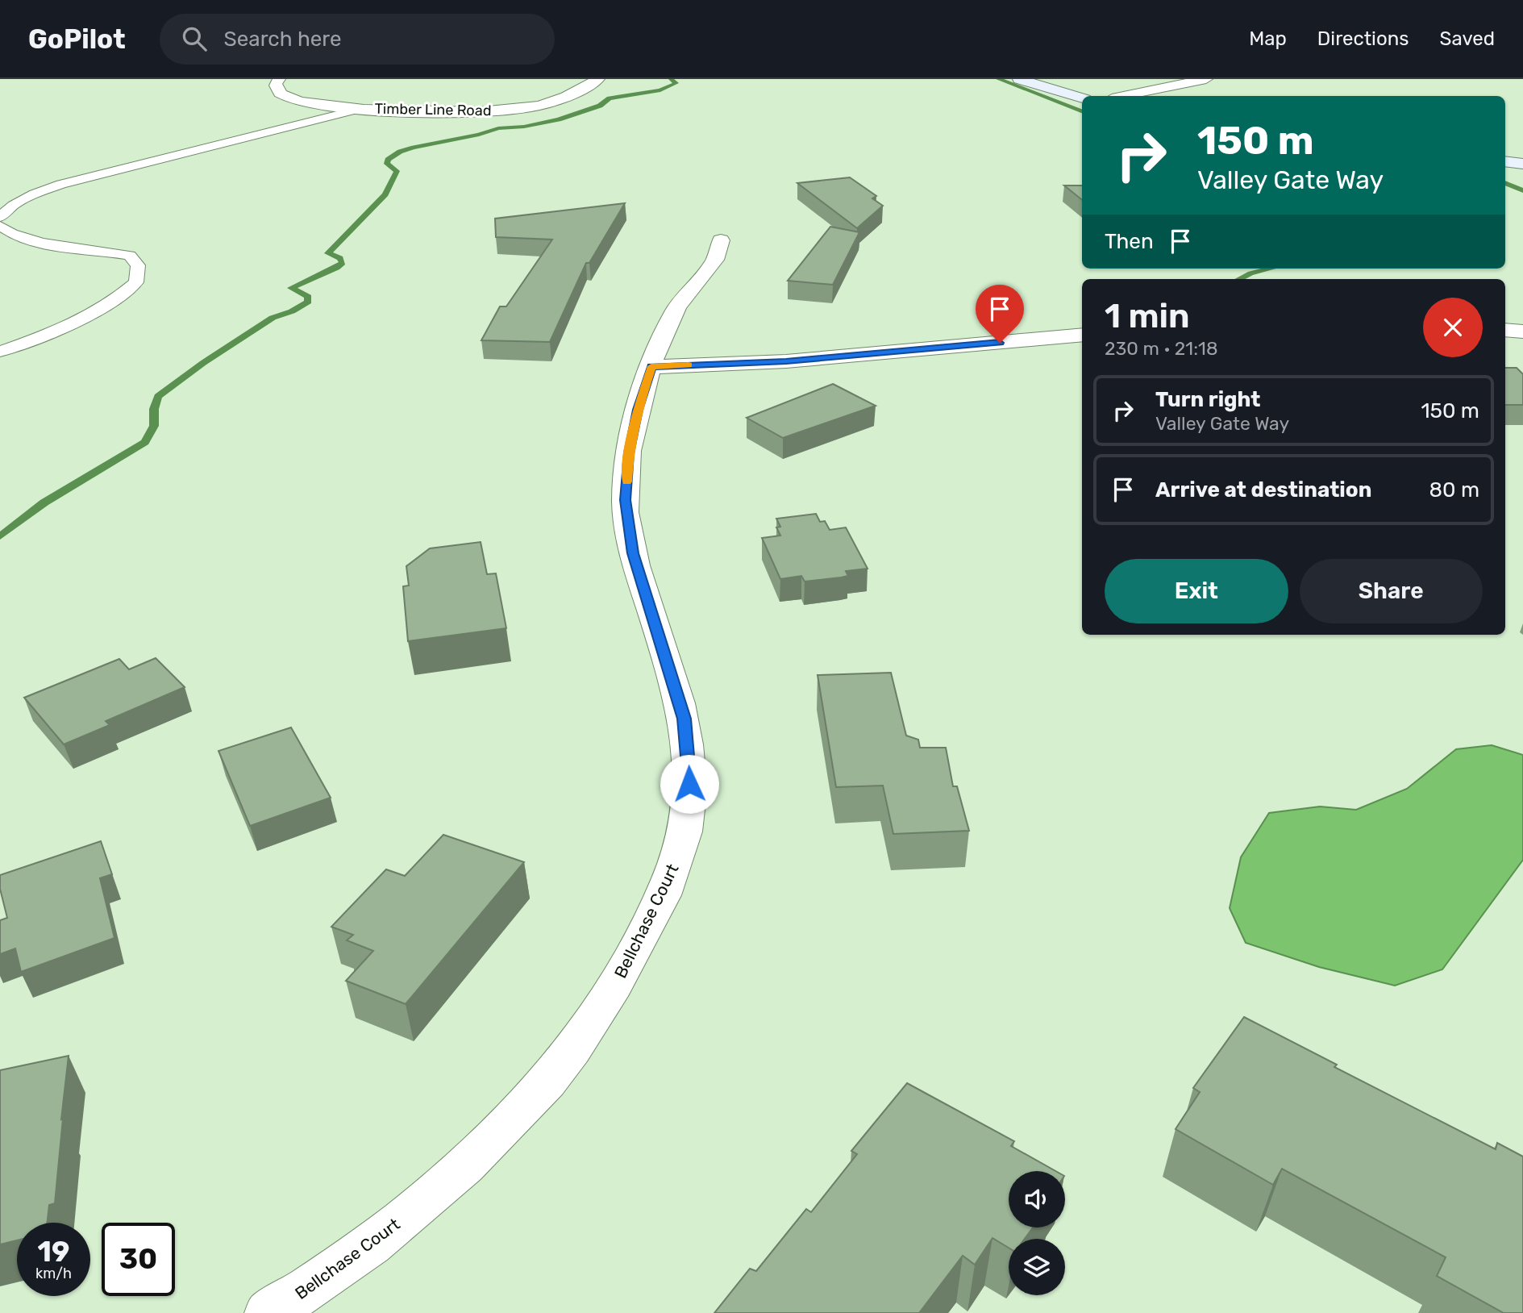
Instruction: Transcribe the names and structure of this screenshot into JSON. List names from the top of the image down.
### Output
{
  "streets": {
    "street": ["Timber Line Road", "Bellchase Court"]
  },
  "page": {
    "header": "GoPilot",
    "search": "Search here",
    "nav": ["Map", "Directions", "Saved"],
    "turn": ["150 m", "Valley Gate Way"],
    "then": "Then",
    "heading": ["1 min", "230 m · 21:18"],
    "list": [
      {
        "name": "Turn right",
        "note": "Valley Gate Way",
        "value": "150 m"
      },
      {
        "name": "Arrive at destination",
        "value": "80 m"
      }
    ],
    "buttons": ["Exit", "Share"],
    "speed": "19 km/h",
    "limit": "30"
  }
}
